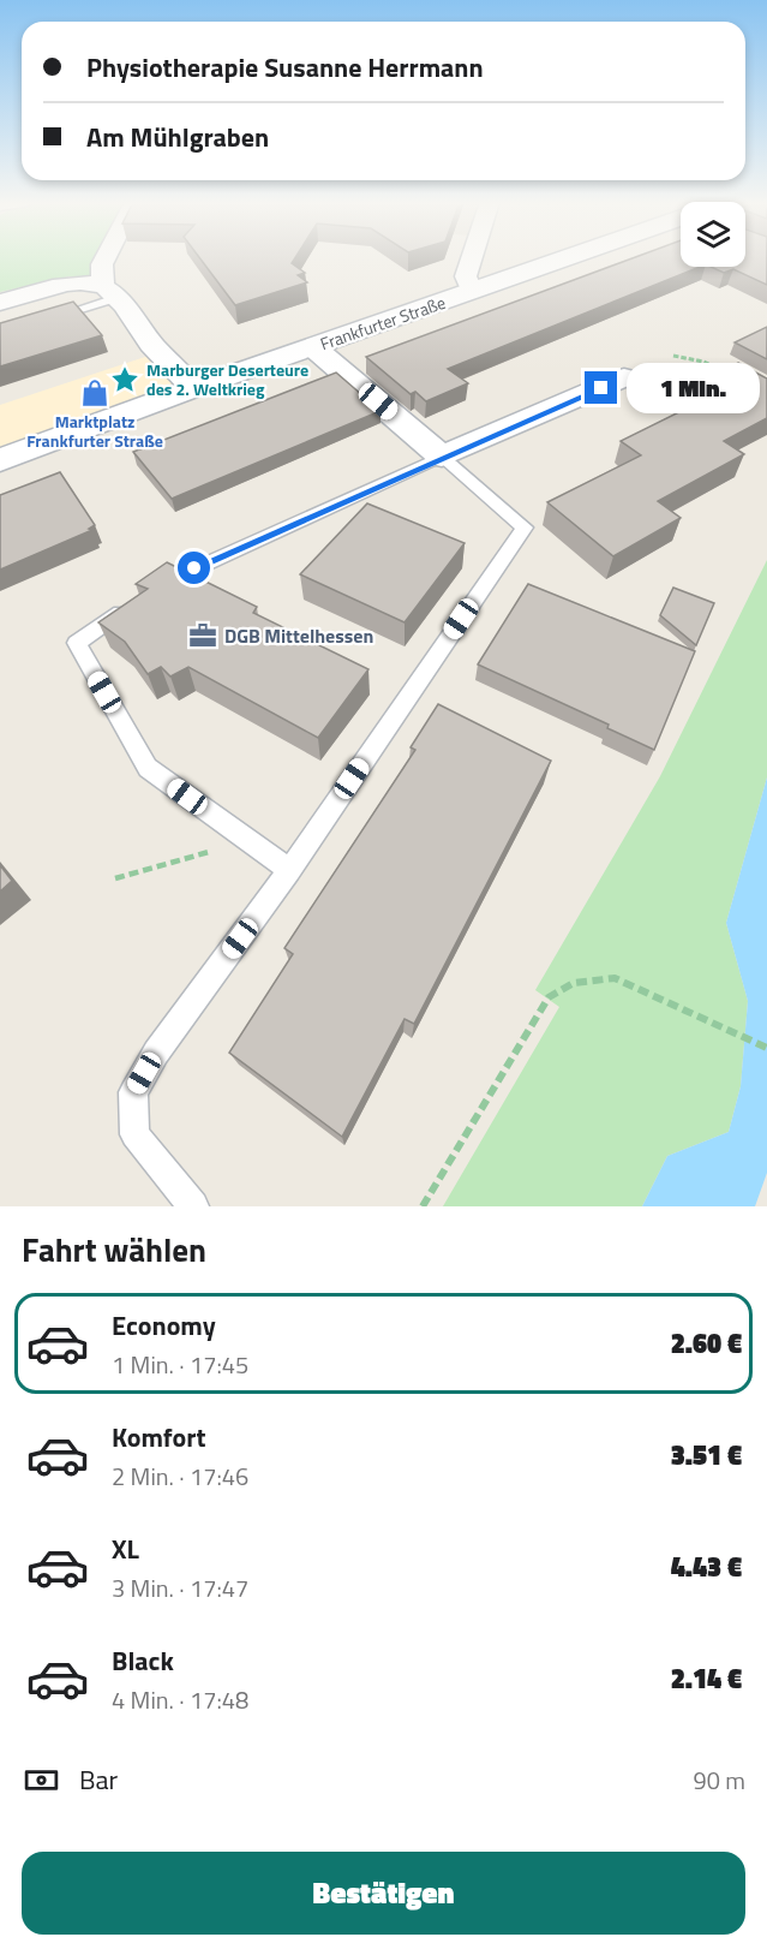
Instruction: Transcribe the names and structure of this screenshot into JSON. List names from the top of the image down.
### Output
{
  "streets": {
    "street": ["Frankfurter Straße"]
  },
  "places": {
    "place": ["Marburger Deserteure des 2. Weltkrieg"],
    "shop": ["Marktplatz Frankfurter Straße"],
    "office": ["DGB Mittelhessen"]
  },
  "page": {
    "banner": ["Physiotherapie Susanne Herrmann", "Am Mühlgraben"],
    "bubble": "1 Min.",
    "heading": "Fahrt wählen",
    "list": [
      {
        "name": "Economy",
        "note": "1 Min. · 17:45",
        "value": "2.60 €"
      },
      {
        "name": "Komfort",
        "note": "2 Min. · 17:46",
        "value": "3.51 €"
      },
      {
        "name": "XL",
        "note": "3 Min. · 17:47",
        "value": "4.43 €"
      },
      {
        "name": "Black",
        "note": "4 Min. · 17:48",
        "value": "2.14 €"
      }
    ],
    "pay": ["Bar", "90 m"],
    "buttons": "Bestätigen"
  }
}
